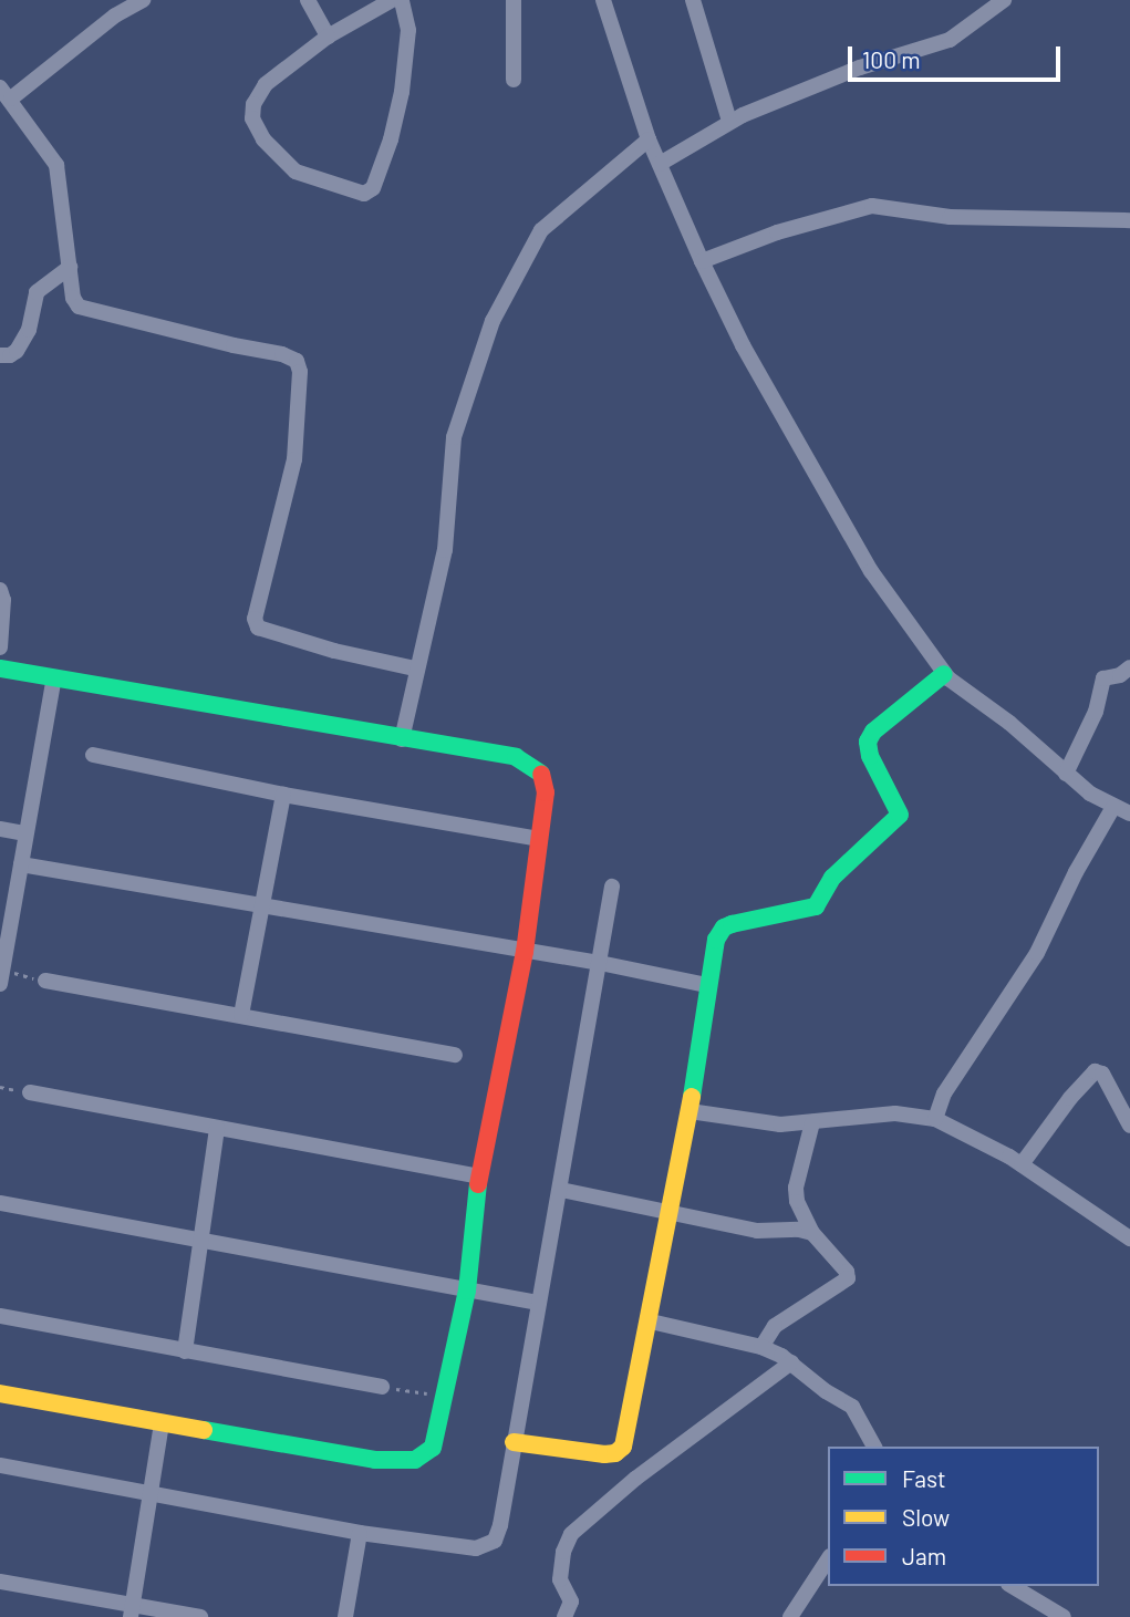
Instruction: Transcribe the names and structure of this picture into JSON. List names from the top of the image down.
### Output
{
  "legend": ["Fast", "Slow", "Jam"],
  "scale_bar": "100 m"
}
